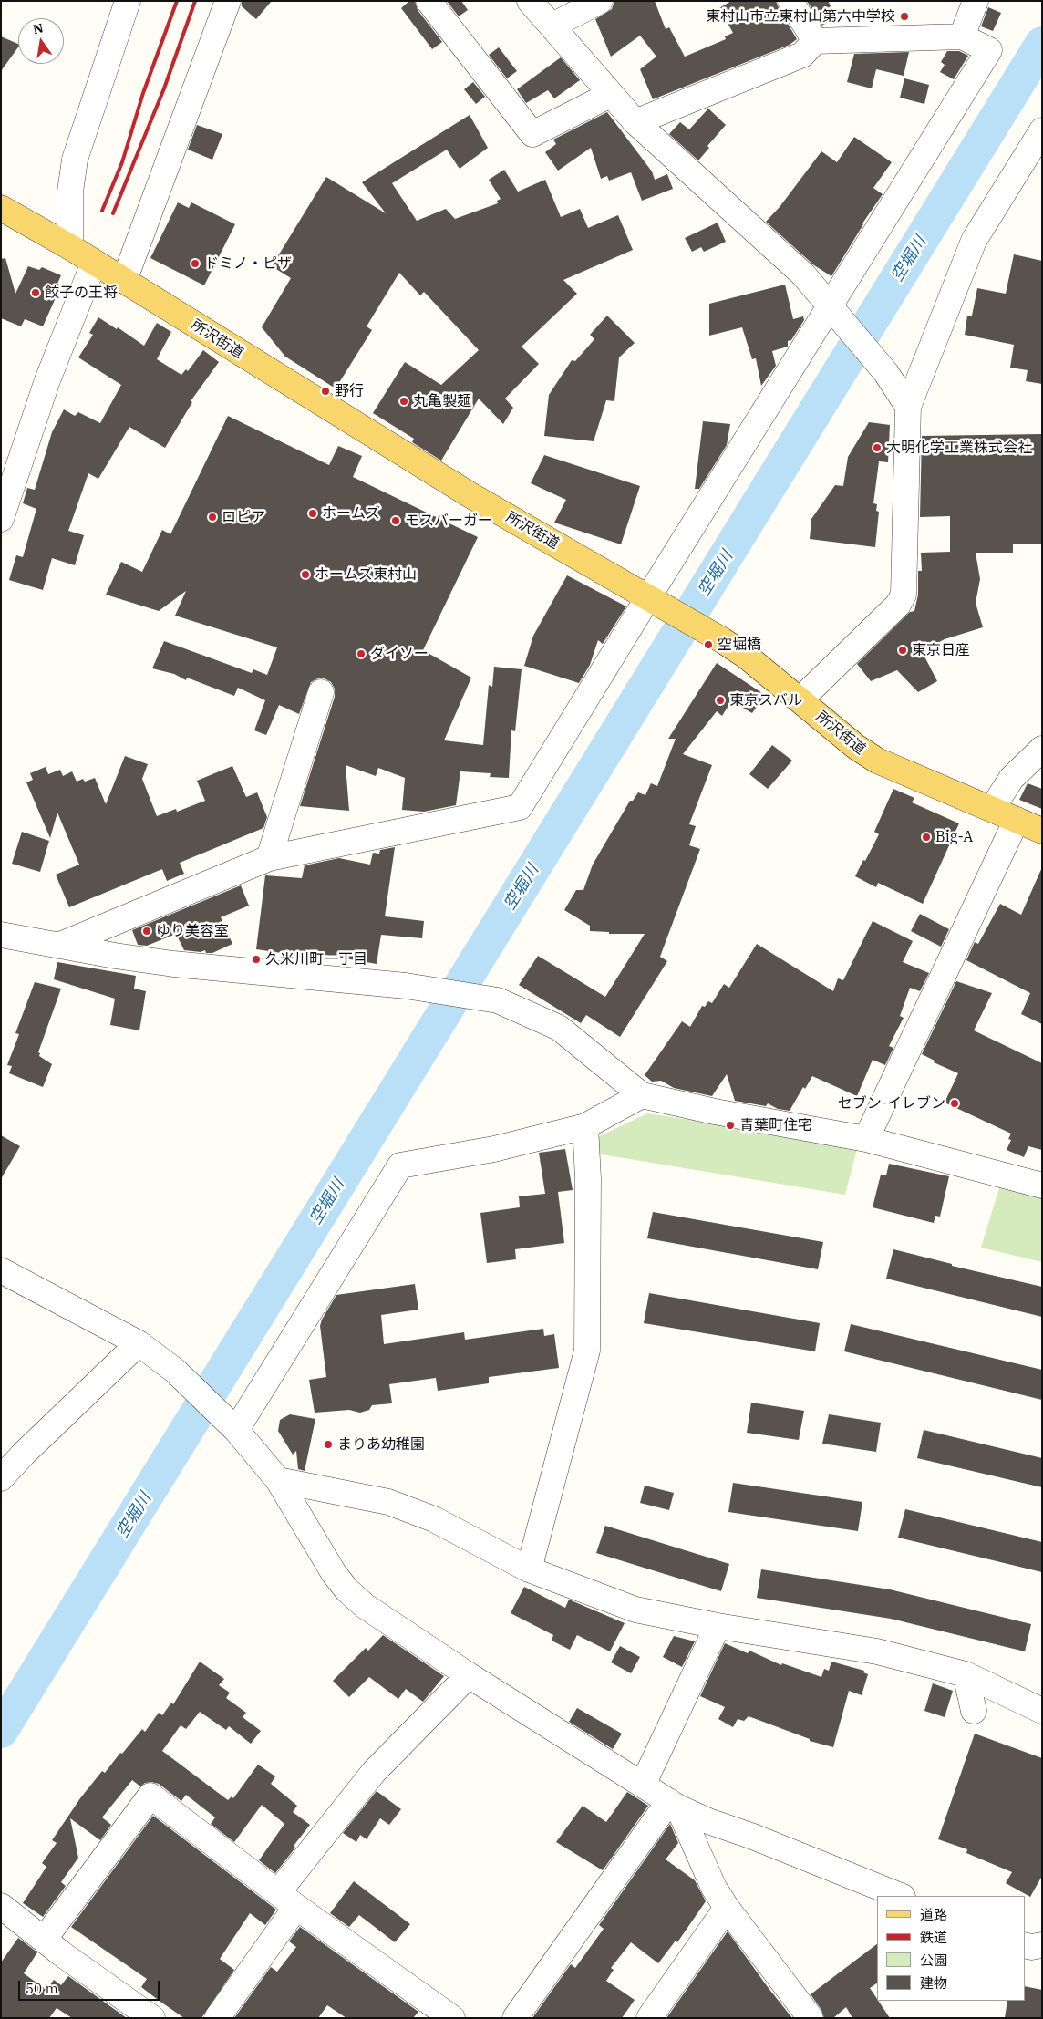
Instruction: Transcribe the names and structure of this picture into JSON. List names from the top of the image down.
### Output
{
  "streets": {
    "main road": ["所沢街道"]
  },
  "water": ["空堀川"],
  "places": [
    "東村山市立東村山第六中学校",
    "ドミノ・ピザ",
    "餃子の王将",
    "野行",
    "丸亀製麺",
    "大明化学工業株式会社",
    "ホームズ",
    "ロピア",
    "モスバーガー",
    "ホームズ東村山",
    "空堀橋",
    "東京日産",
    "ダイソー",
    "東京スバル",
    "Big-A",
    "ゆり美容室",
    "久米川町一丁目",
    "セブン-イレブン",
    "青葉町住宅",
    "まりあ幼稚園"
  ],
  "legend": [
    "道路",
    "鉄道",
    "公園",
    "建物"
  ],
  "scale_bar": "50 m",
  "north": "top"
}
